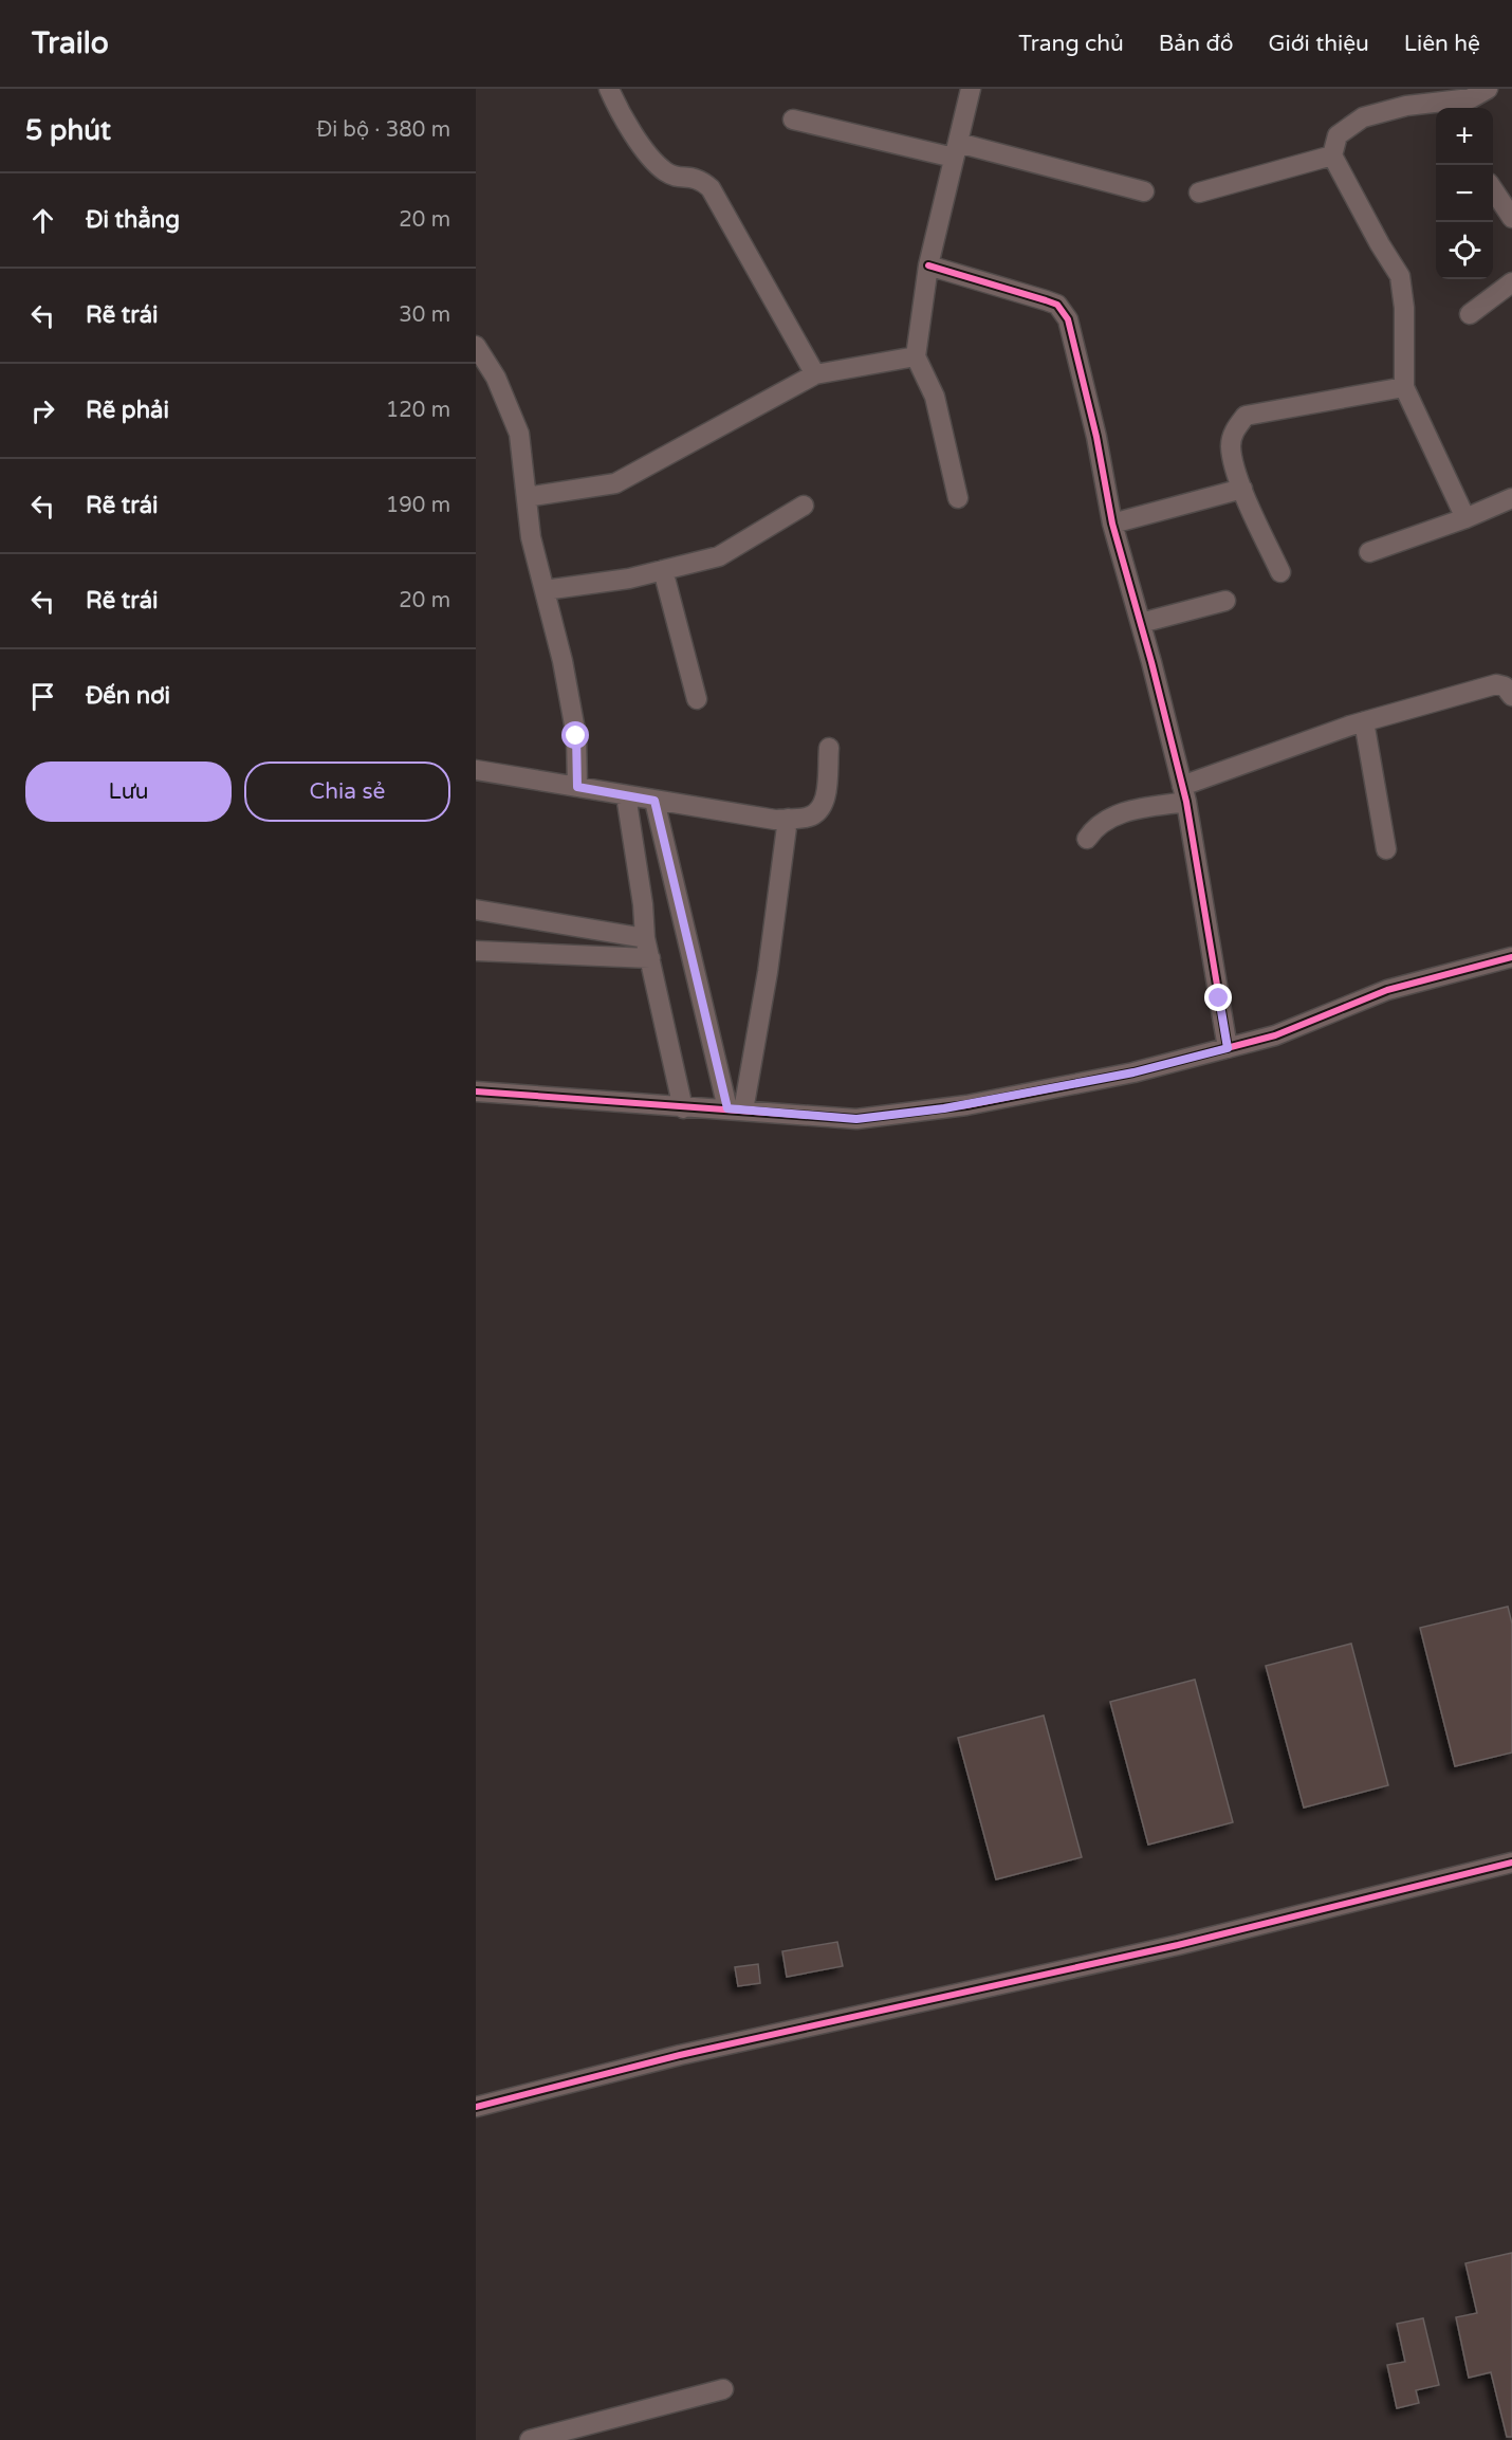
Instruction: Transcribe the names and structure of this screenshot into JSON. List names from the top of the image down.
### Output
{
  "page": {
    "header": "Trailo",
    "nav": [
      "Trang chủ",
      "Bản đồ",
      "Giới thiệu",
      "Liên hệ"
    ],
    "heading": ["5 phút", "Đi bộ · 380 m"],
    "map_buttons": ["+", "−"],
    "list": [
      ["Đi thẳng", "20 m"],
      ["Rẽ trái", "30 m"],
      ["Rẽ phải", "120 m"],
      ["Rẽ trái", "190 m"],
      ["Rẽ trái", "20 m"],
      "Đến nơi"
    ],
    "buttons": ["Lưu", "Chia sẻ"]
  }
}
